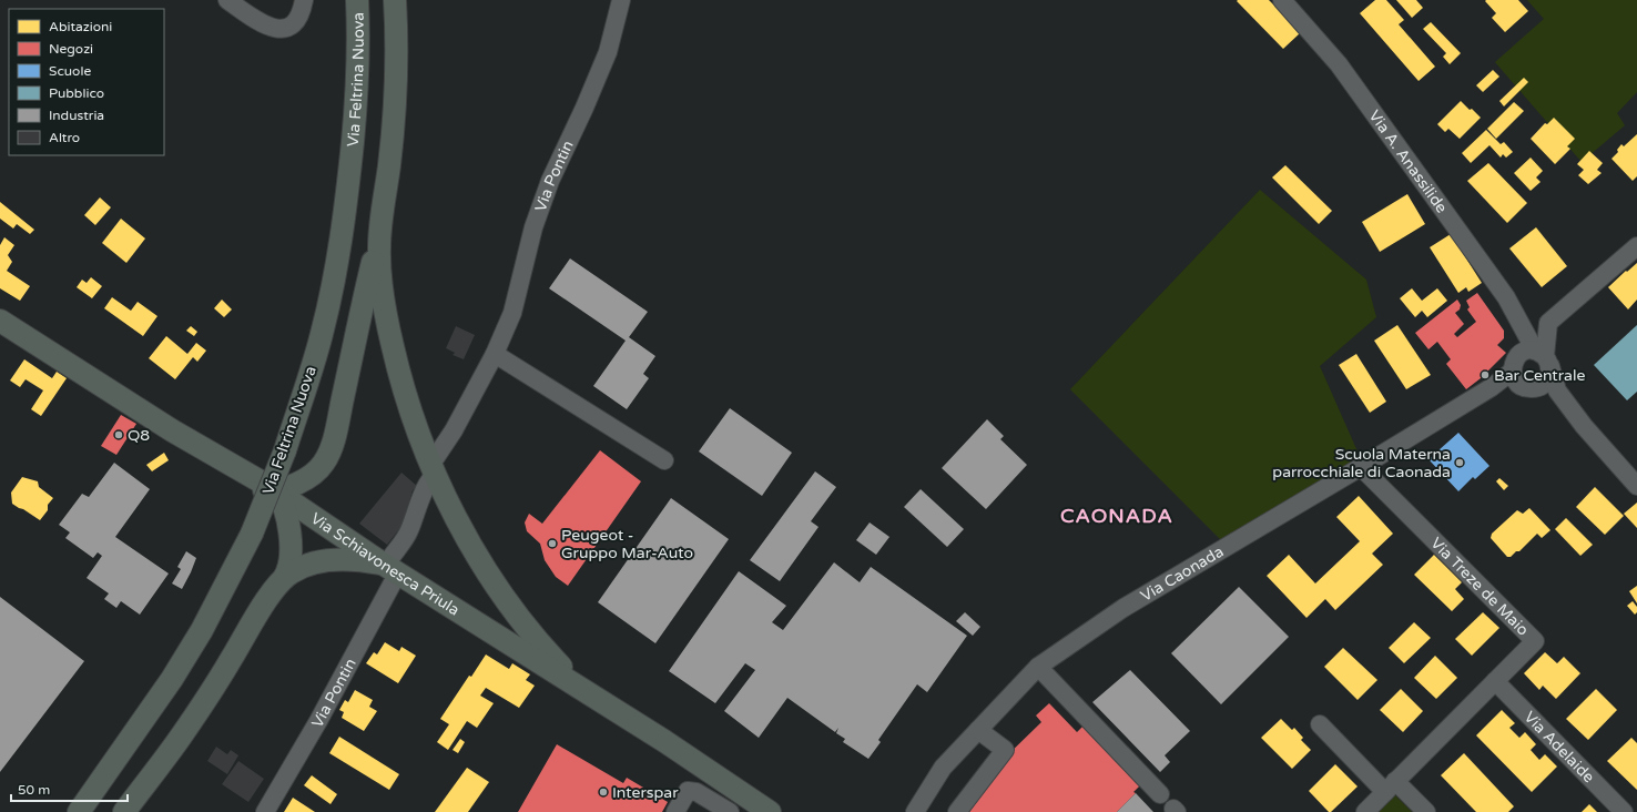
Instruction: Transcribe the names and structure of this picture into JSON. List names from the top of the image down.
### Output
{
  "streets": {
    "main road": ["Via Feltrina Nuova", "Via Schiavonesca Priula"],
    "street": [
      "Via A. Anassilide",
      "Via Pontin",
      "Via Caonada",
      "Via Treze de Maio",
      "Via Adelaide"
    ]
  },
  "crossings": [
    ["Via A. Anassilide", "Via Caonada"],
    ["Via Pontin", "Via Schiavonesca Priula"],
    ["Via Caonada", "Via Treze de Maio"],
    ["Via Treze de Maio", "Via Adelaide"]
  ],
  "districts": ["CAONADA"],
  "places": [
    "Bar Centrale",
    "Q8",
    "Scuola Materna parrocchiale di Caonada",
    "Peugeot - Gruppo Mar-Auto",
    "Interspar"
  ],
  "legend": [
    "Abitazioni",
    "Negozi",
    "Scuole",
    "Pubblico",
    "Industria",
    "Altro"
  ],
  "scale_bar": "50 m"
}
